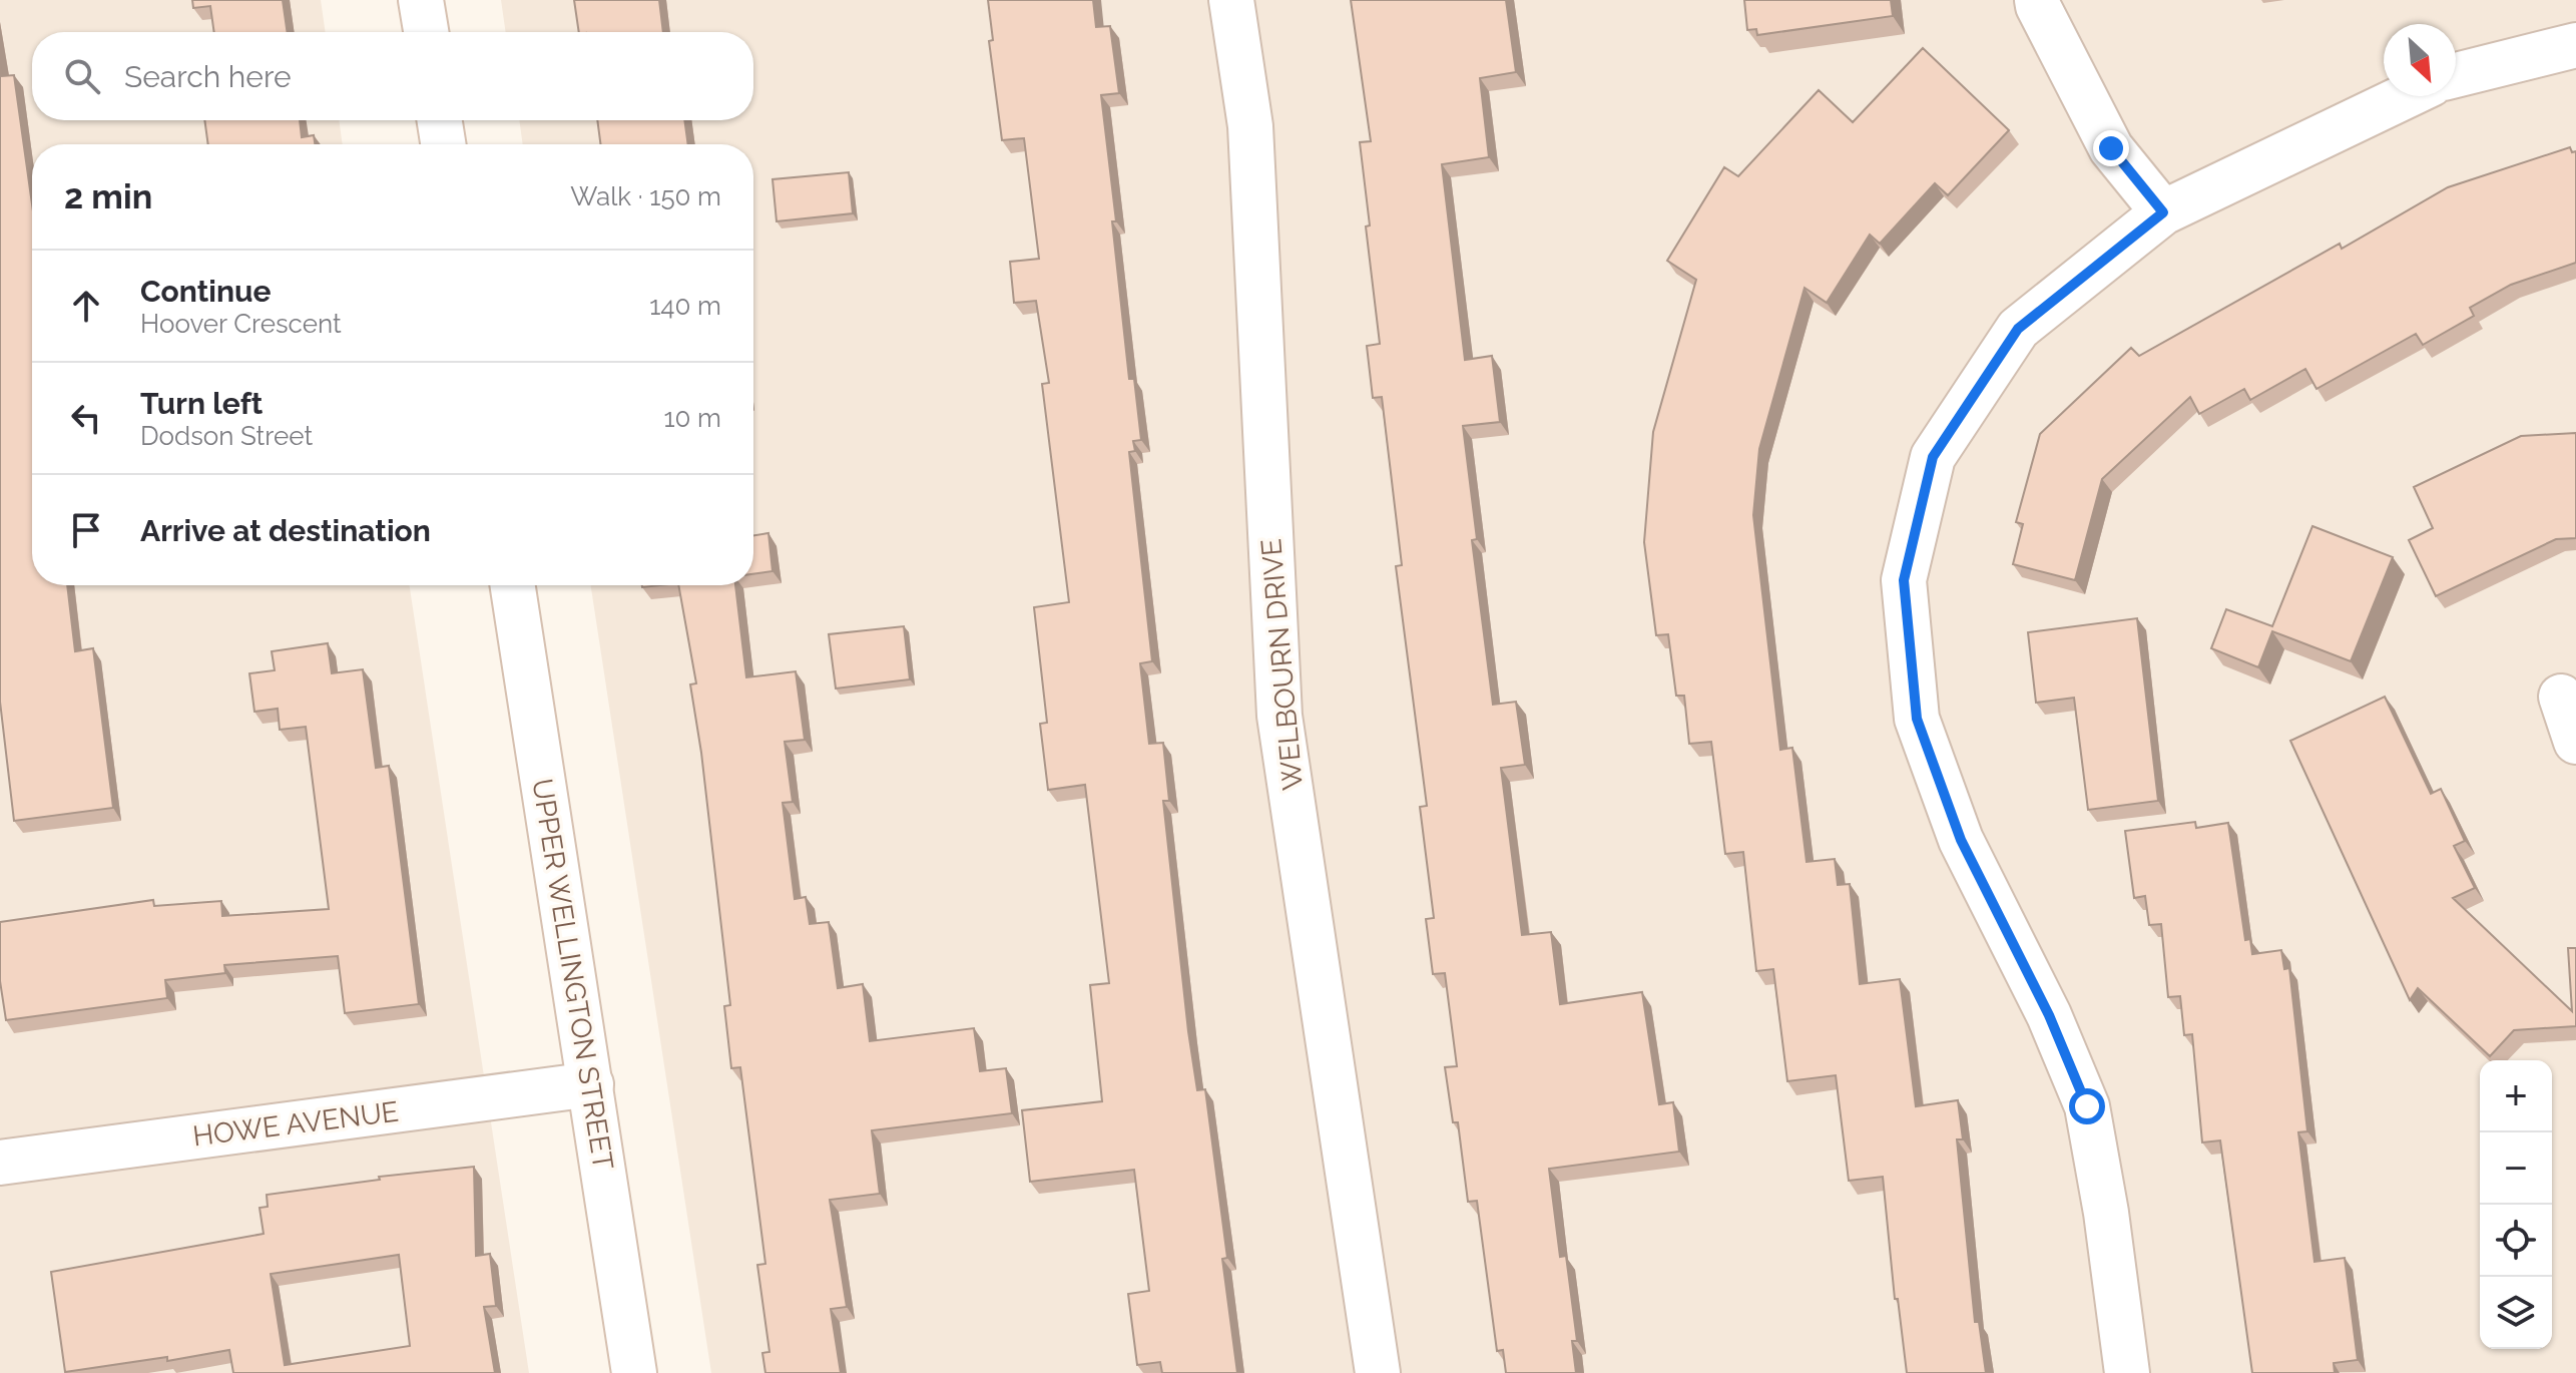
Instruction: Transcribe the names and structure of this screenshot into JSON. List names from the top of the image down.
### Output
{
  "streets": {
    "street": ["WELBOURN DRIVE", "UPPER WELLINGTON STREET", "HOWE AVENUE"]
  },
  "crossings": [
    ["UPPER WELLINGTON STREET", "HOWE AVENUE"]
  ],
  "north": "bottom right",
  "page": {
    "search": "Search here",
    "heading": ["2 min", "Walk · 150 m"],
    "list": [
      ["Continue", "Hoover Crescent", "140 m"],
      ["Turn left", "Dodson Street", "10 m"],
      "Arrive at destination"
    ],
    "map_buttons": ["+", "−"]
  }
}
